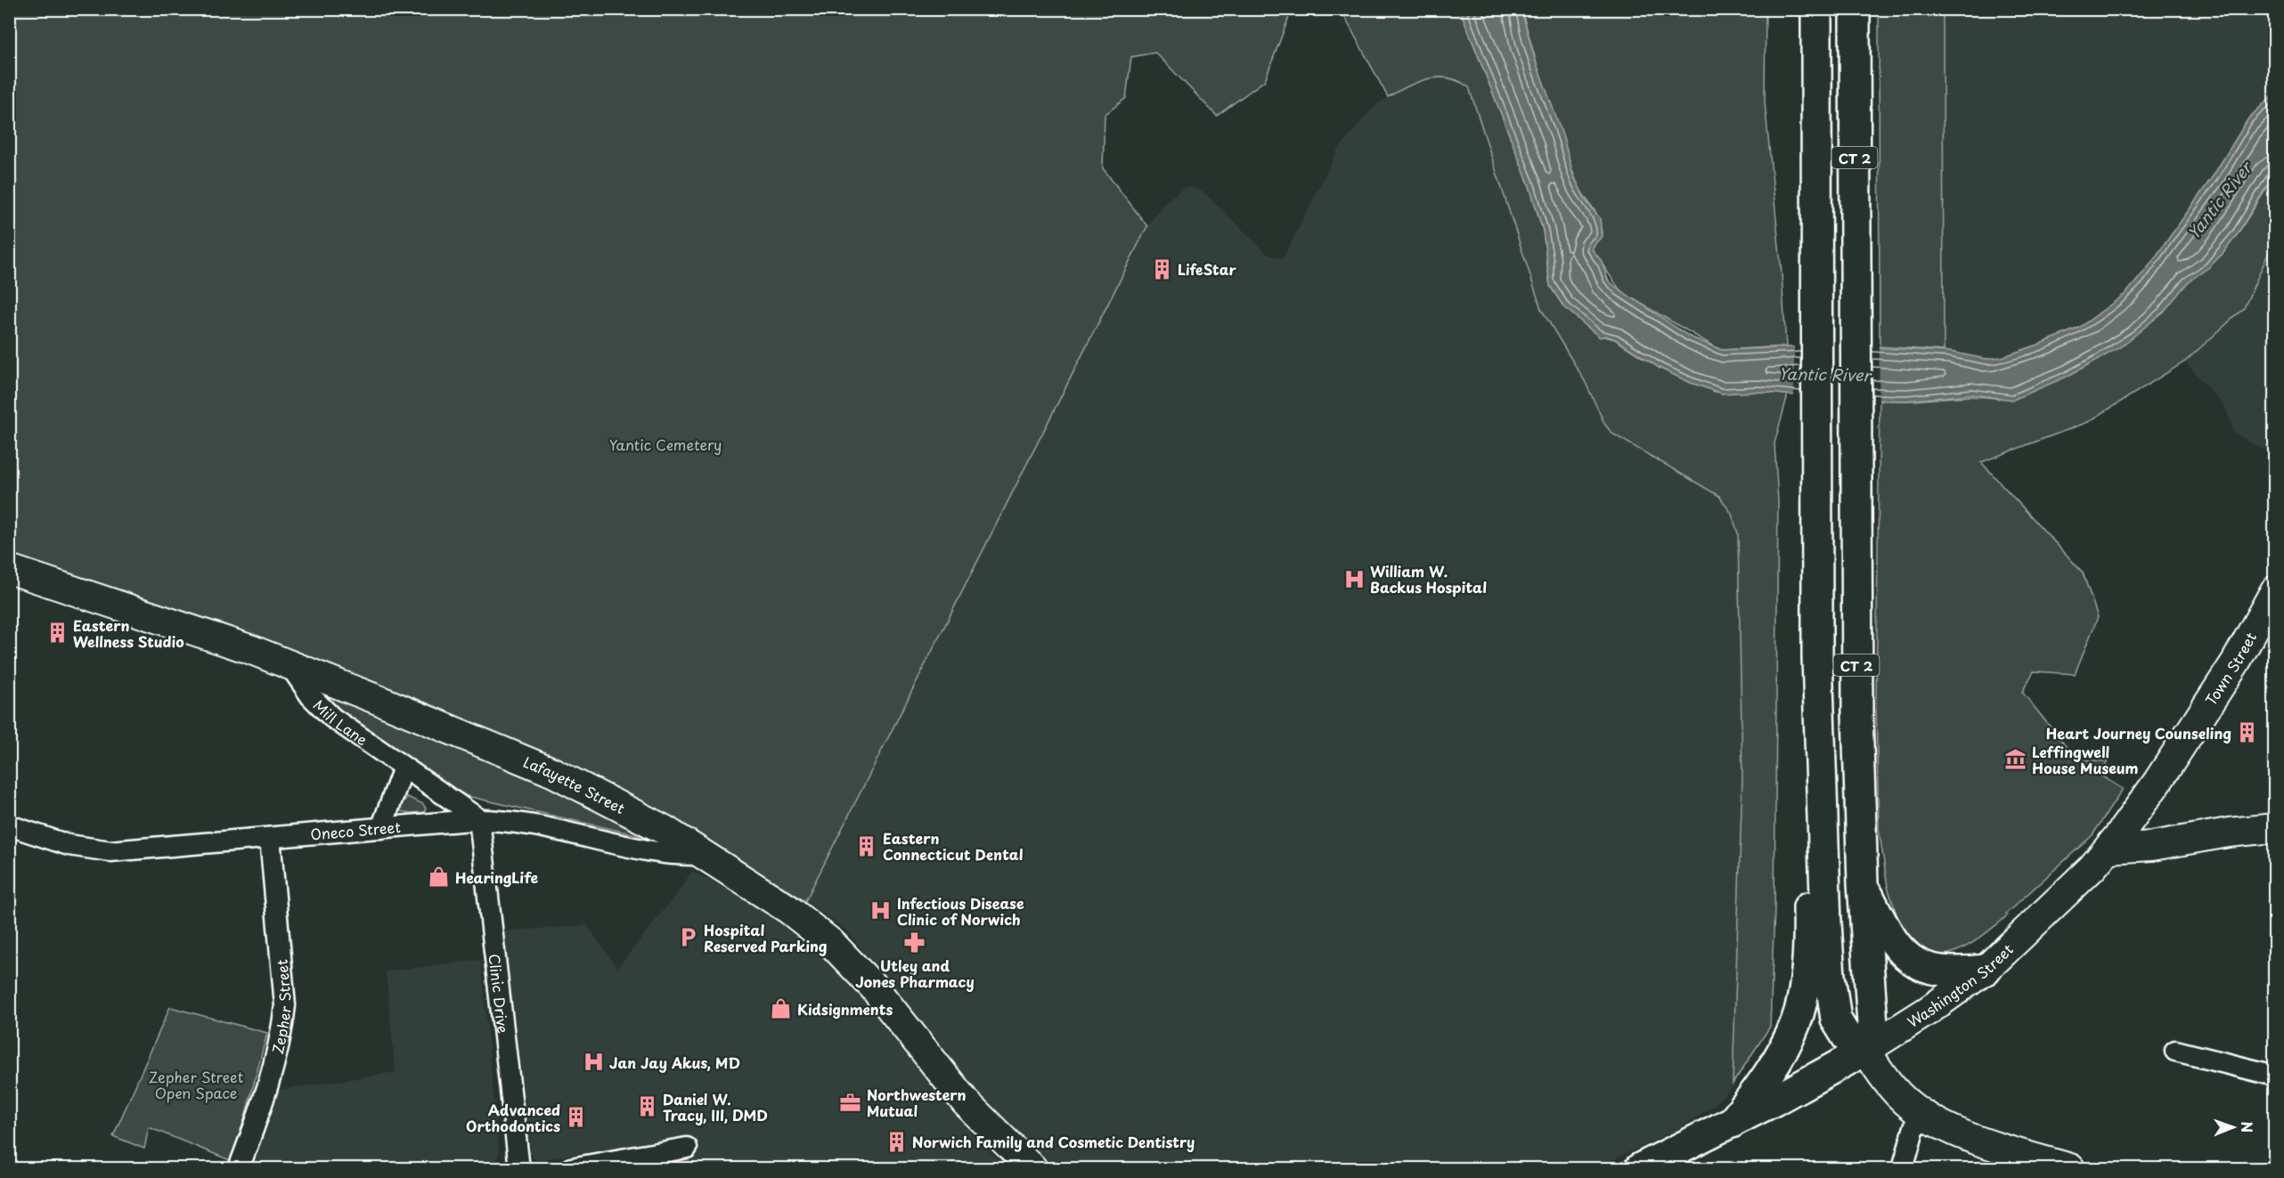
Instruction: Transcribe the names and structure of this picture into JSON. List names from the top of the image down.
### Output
{
  "streets": {
    "highway": ["CT 2", "Washington Street"],
    "street": [
      "Town Street",
      "Mill Lane",
      "Lafayette Street",
      "Oneco Street",
      "Clinic Drive",
      "Zepher Street"
    ]
  },
  "crossings": [
    ["CT 2", "Washington Street"],
    ["Town Street", "Washington Street"],
    ["Mill Lane", "Lafayette Street"],
    ["Mill Lane", "Oneco Street"],
    ["Mill Lane", "Clinic Drive"],
    ["Lafayette Street", "Oneco Street"],
    ["Oneco Street", "Clinic Drive"],
    ["Oneco Street", "Zepher Street"]
  ],
  "water": ["Yantic River"],
  "parks": ["Yantic Cemetery", "Zepher Street Open Space"],
  "places": {
    "building": [
      "LifeStar",
      "Eastern Wellness Studio",
      "Heart Journey Counseling",
      "Eastern Connecticut Dental",
      "Daniel W. Tracy, III, DMD",
      "Advanced Orthodontics",
      "Norwich Family and Cosmetic Dentistry"
    ],
    "hospital": ["William W. Backus Hospital", "Infectious Disease Clinic of Norwich", "Jan Jay Akus, MD"],
    "museum": ["Leffingwell House Museum"],
    "shop": ["HearingLife", "Kidsignments"],
    "parking": ["Hospital Reserved Parking"],
    "pharmacy": ["Utley and Jones Pharmacy"],
    "office": ["Northwestern Mutual"]
  },
  "north": "right"
}
